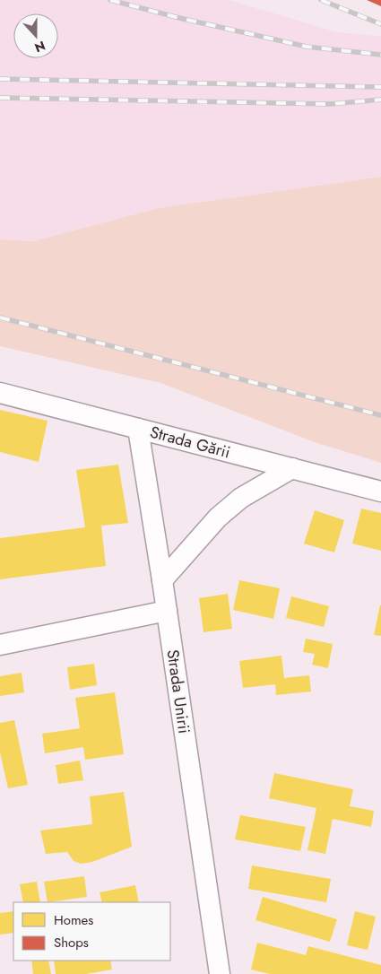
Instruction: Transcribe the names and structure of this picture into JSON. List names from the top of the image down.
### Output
{
  "streets": {
    "street": ["Strada Gării", "Strada Unirii"]
  },
  "crossings": [
    ["Strada Gării", "Strada Unirii"]
  ],
  "legend": ["Homes", "Shops"],
  "north": "bottom"
}
